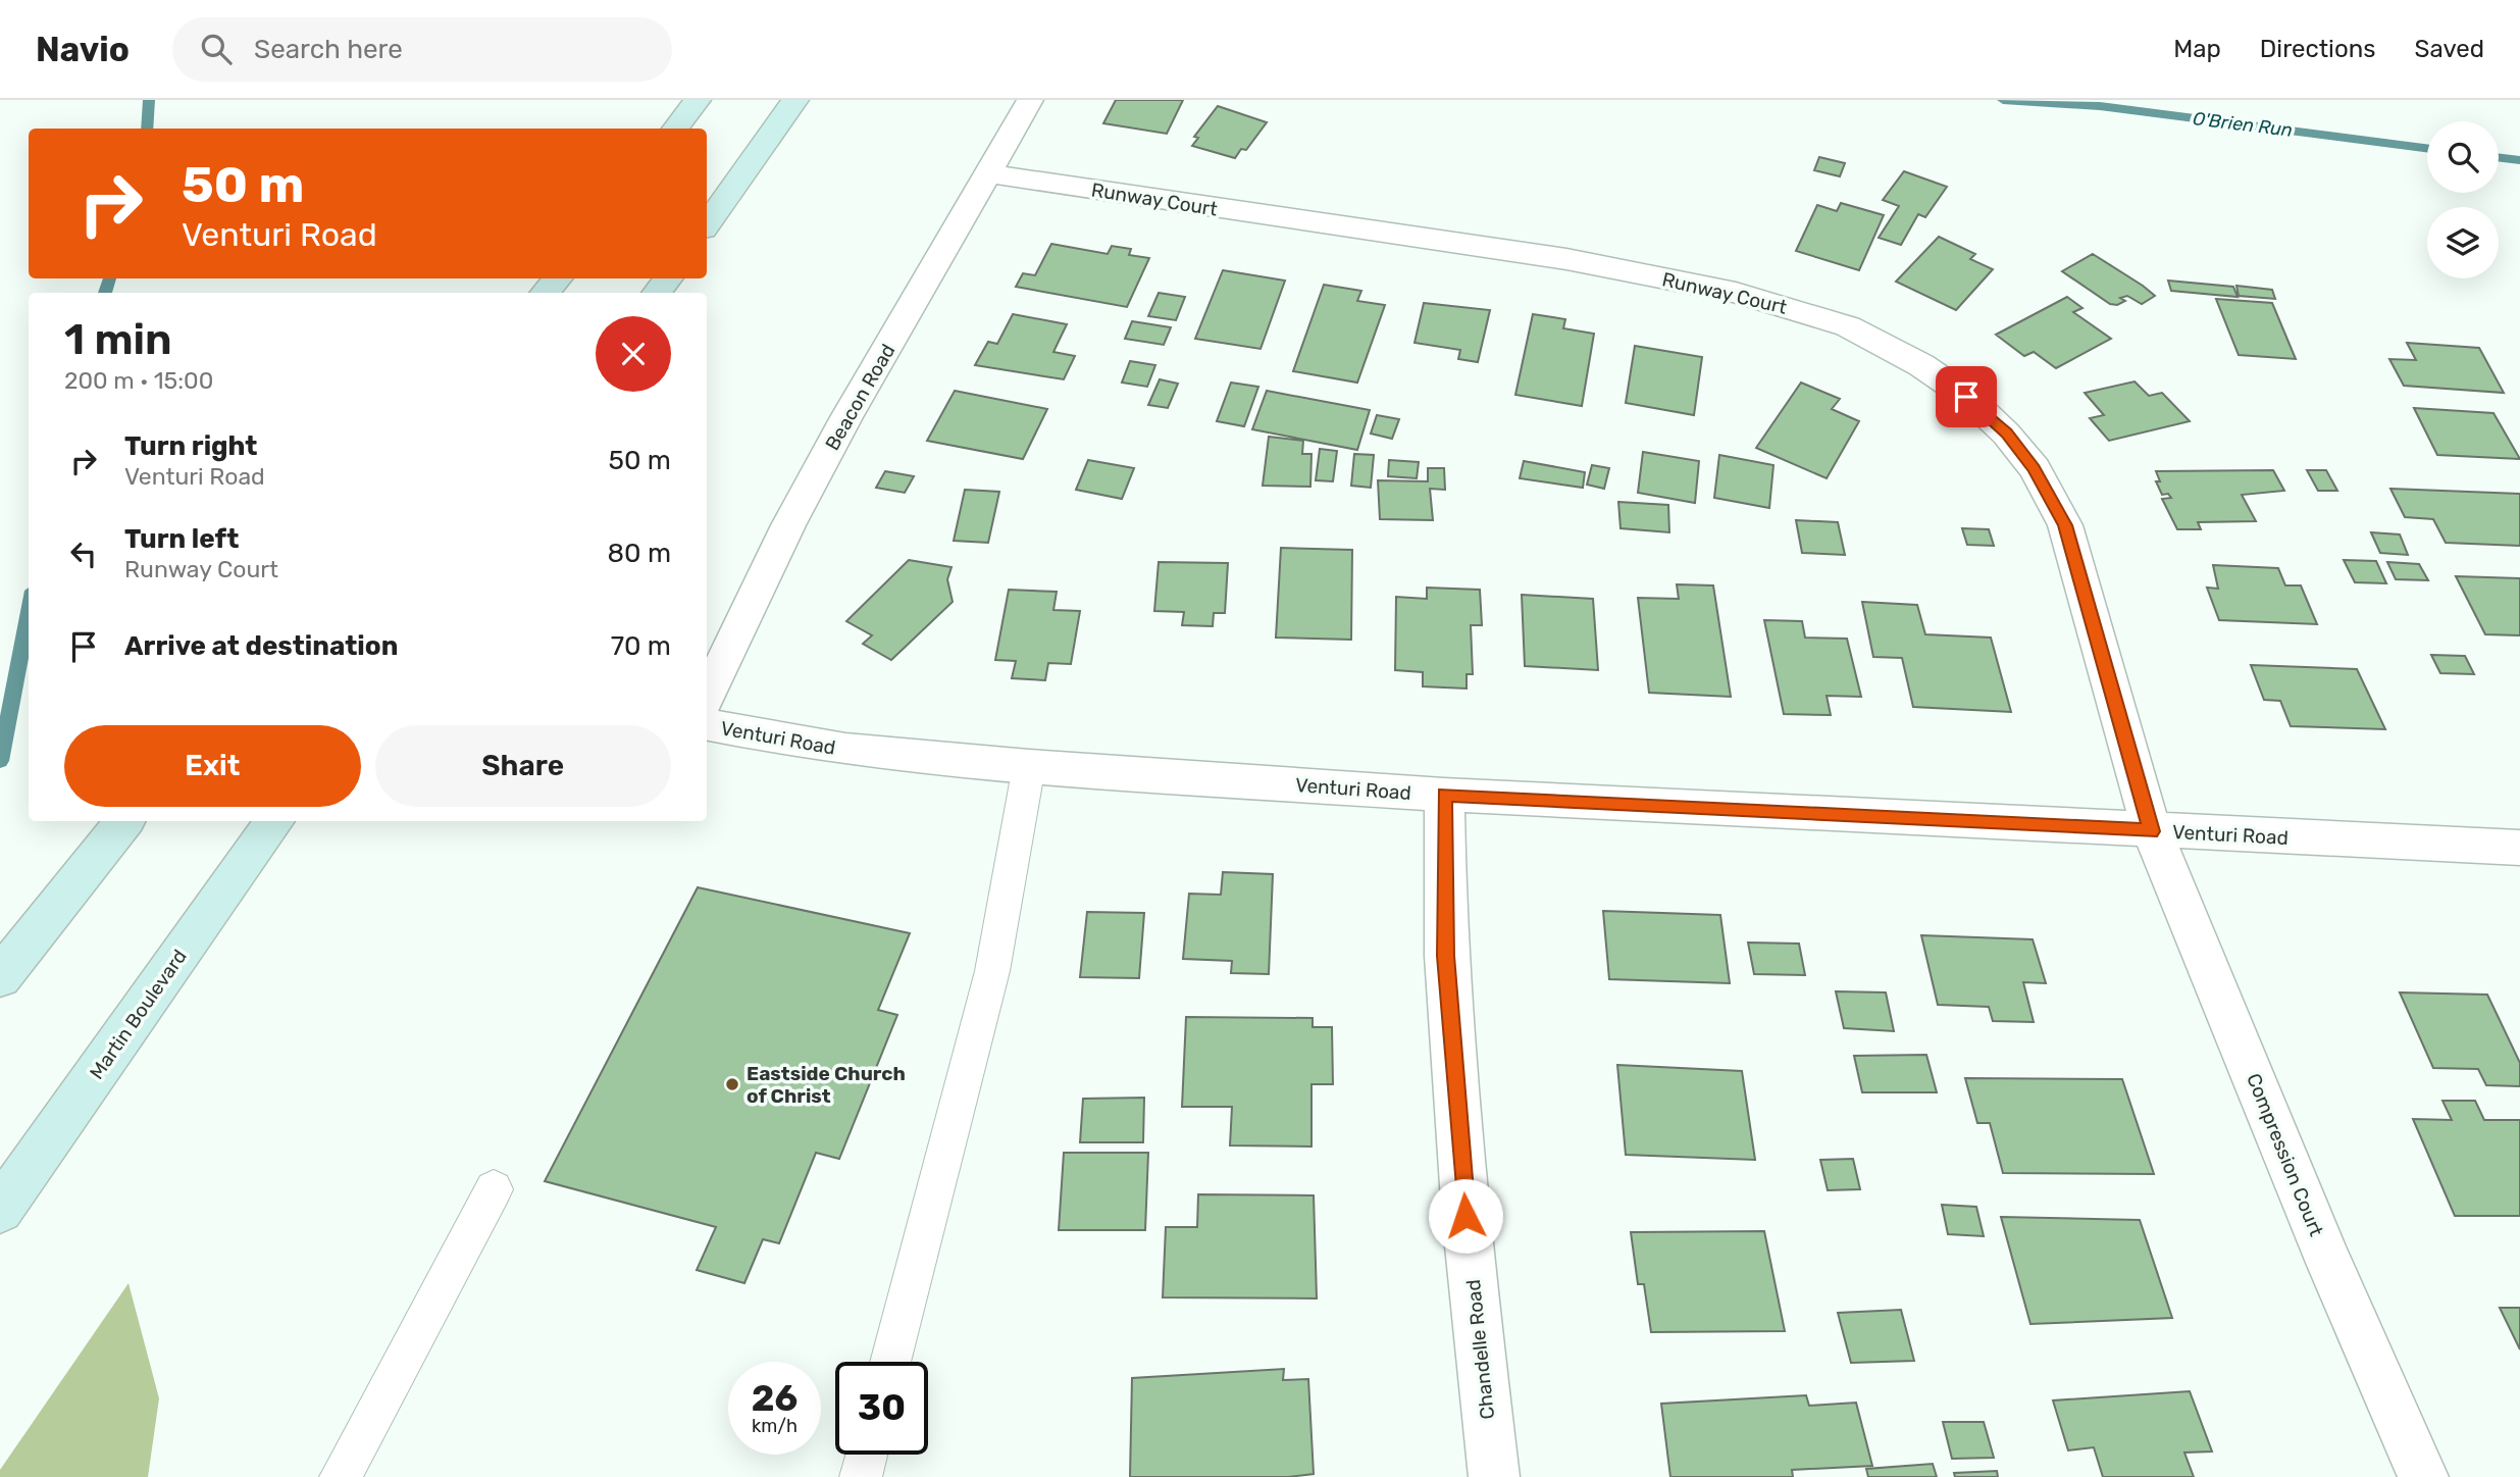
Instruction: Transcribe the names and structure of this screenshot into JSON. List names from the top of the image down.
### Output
{
  "streets": {
    "main road": ["Martin Boulevard"],
    "street": [
      "Runway Court",
      "Beacon Road",
      "Venturi Road",
      "Compression Court",
      "Chandelle Road"
    ]
  },
  "crossings": [
    ["Runway Court", "Beacon Road"],
    ["Runway Court", "Venturi Road"],
    ["Runway Court", "Compression Court"],
    ["Venturi Road", "Compression Court"],
    ["Venturi Road", "Chandelle Road"]
  ],
  "water": ["O'Brien Run"],
  "places": ["Eastside Church of Christ"],
  "page": {
    "header": "Navio",
    "search": "Search here",
    "nav": ["Map", "Directions", "Saved"],
    "turn": ["50 m", "Venturi Road"],
    "heading": ["1 min", "200 m · 15:00"],
    "list": [
      {
        "name": "Turn right",
        "note": "Venturi Road",
        "value": "50 m"
      },
      {
        "name": "Turn left",
        "note": "Runway Court",
        "value": "80 m"
      },
      {
        "name": "Arrive at destination",
        "value": "70 m"
      }
    ],
    "buttons": ["Exit", "Share"],
    "speed": "26 km/h",
    "limit": "30"
  }
}
